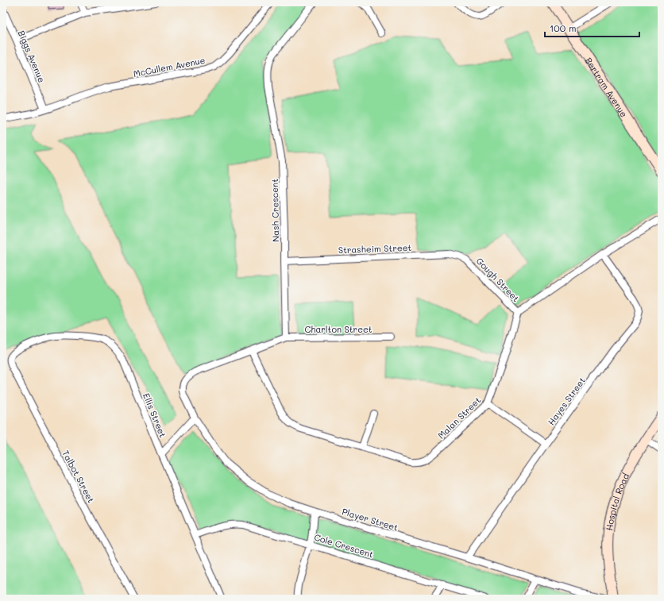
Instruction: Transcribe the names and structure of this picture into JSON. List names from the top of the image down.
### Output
{
  "streets": {
    "street": [
      "Biggs Avenue",
      "McCullem Avenue",
      "Bertram Avenue",
      "Nash Crescent",
      "Strasheim Street",
      "Gough Street",
      "Charlton Street",
      "Hayes Street",
      "Ellis Street",
      "Malan Street",
      "Talbot Street",
      "Hospital Road",
      "Player Street",
      "Cole Crescent"
    ]
  },
  "crossings": [
    ["Biggs Avenue", "McCullem Avenue"],
    ["Nash Crescent", "Strasheim Street"],
    ["Nash Crescent", "Charlton Street"],
    ["Strasheim Street", "Gough Street"],
    ["Gough Street", "Malan Street"],
    ["Hayes Street", "Player Street"],
    ["Ellis Street", "Talbot Street"],
    ["Ellis Street", "Cole Crescent"],
    ["Malan Street", "Player Street"]
  ],
  "scale_bar": "100 m"
}
